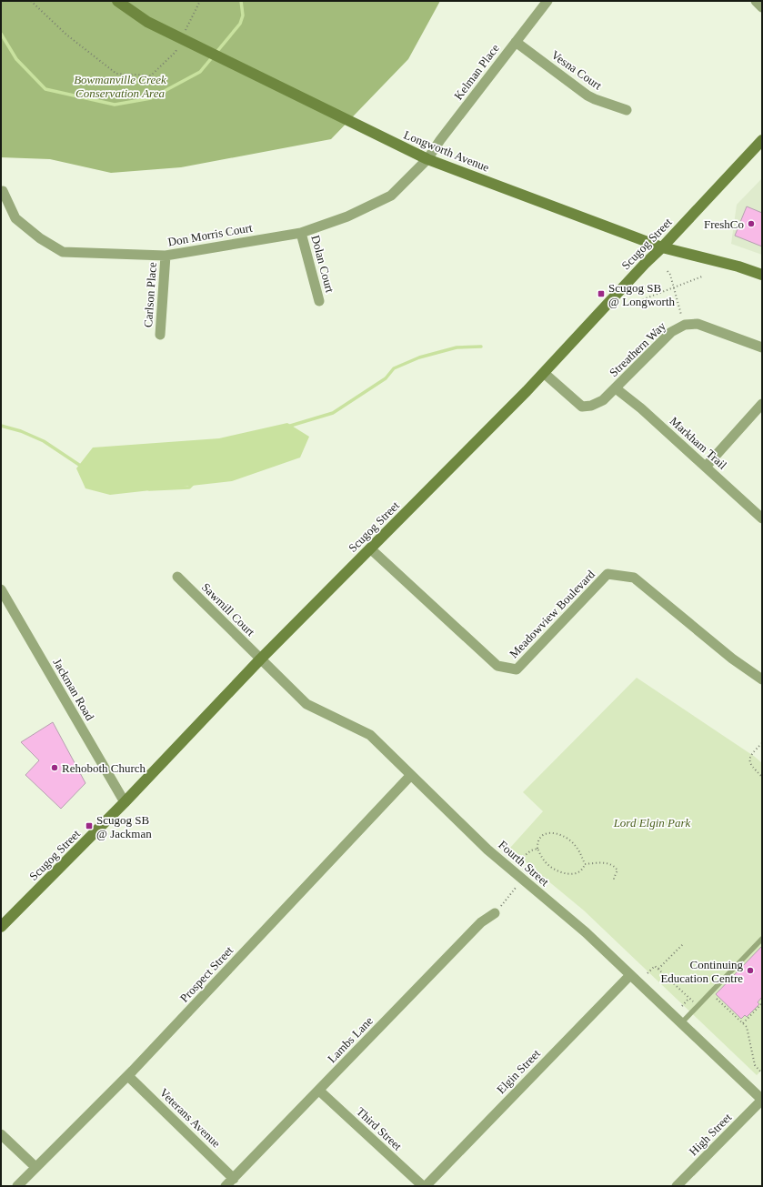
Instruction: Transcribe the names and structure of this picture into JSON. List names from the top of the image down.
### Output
{
  "streets": {
    "street": [
      "Vesna Court",
      "Kelman Place",
      "Longworth Avenue",
      "Don Morris Court",
      "Scugog Street",
      "Dolan Court",
      "Carlson Place",
      "Streathern Way",
      "Markham Trail",
      "Sawmill Court",
      "Meadowview Boulevard",
      "Jackman Road",
      "Fourth Street",
      "Prospect Street",
      "Lambs Lane",
      "Elgin Street",
      "Veterans Avenue",
      "Third Street",
      "High Street"
    ]
  },
  "crossings": [
    ["Vesna Court", "Kelman Place"],
    ["Kelman Place", "Longworth Avenue"],
    ["Kelman Place", "Don Morris Court"],
    ["Longworth Avenue", "Don Morris Court"],
    ["Longworth Avenue", "Scugog Street"],
    ["Don Morris Court", "Dolan Court"],
    ["Don Morris Court", "Carlson Place"],
    ["Scugog Street", "Streathern Way"],
    ["Scugog Street", "Sawmill Court"],
    ["Scugog Street", "Meadowview Boulevard"],
    ["Scugog Street", "Jackman Road"],
    ["Scugog Street", "Fourth Street"],
    ["Streathern Way", "Markham Trail"],
    ["Sawmill Court", "Fourth Street"],
    ["Fourth Street", "Prospect Street"],
    ["Fourth Street", "Elgin Street"],
    ["Fourth Street", "High Street"],
    ["Prospect Street", "Veterans Avenue"],
    ["Lambs Lane", "Veterans Avenue"],
    ["Lambs Lane", "Third Street"]
  ],
  "parks": ["Bowmanville Creek Conservation Area", "Lord Elgin Park"],
  "places": {
    "other": ["FreshCo", "Rehoboth Church", "Continuing Education Centre"],
    "transit": ["Scugog SB @ Longworth", "Scugog SB @ Jackman"]
  }
}
